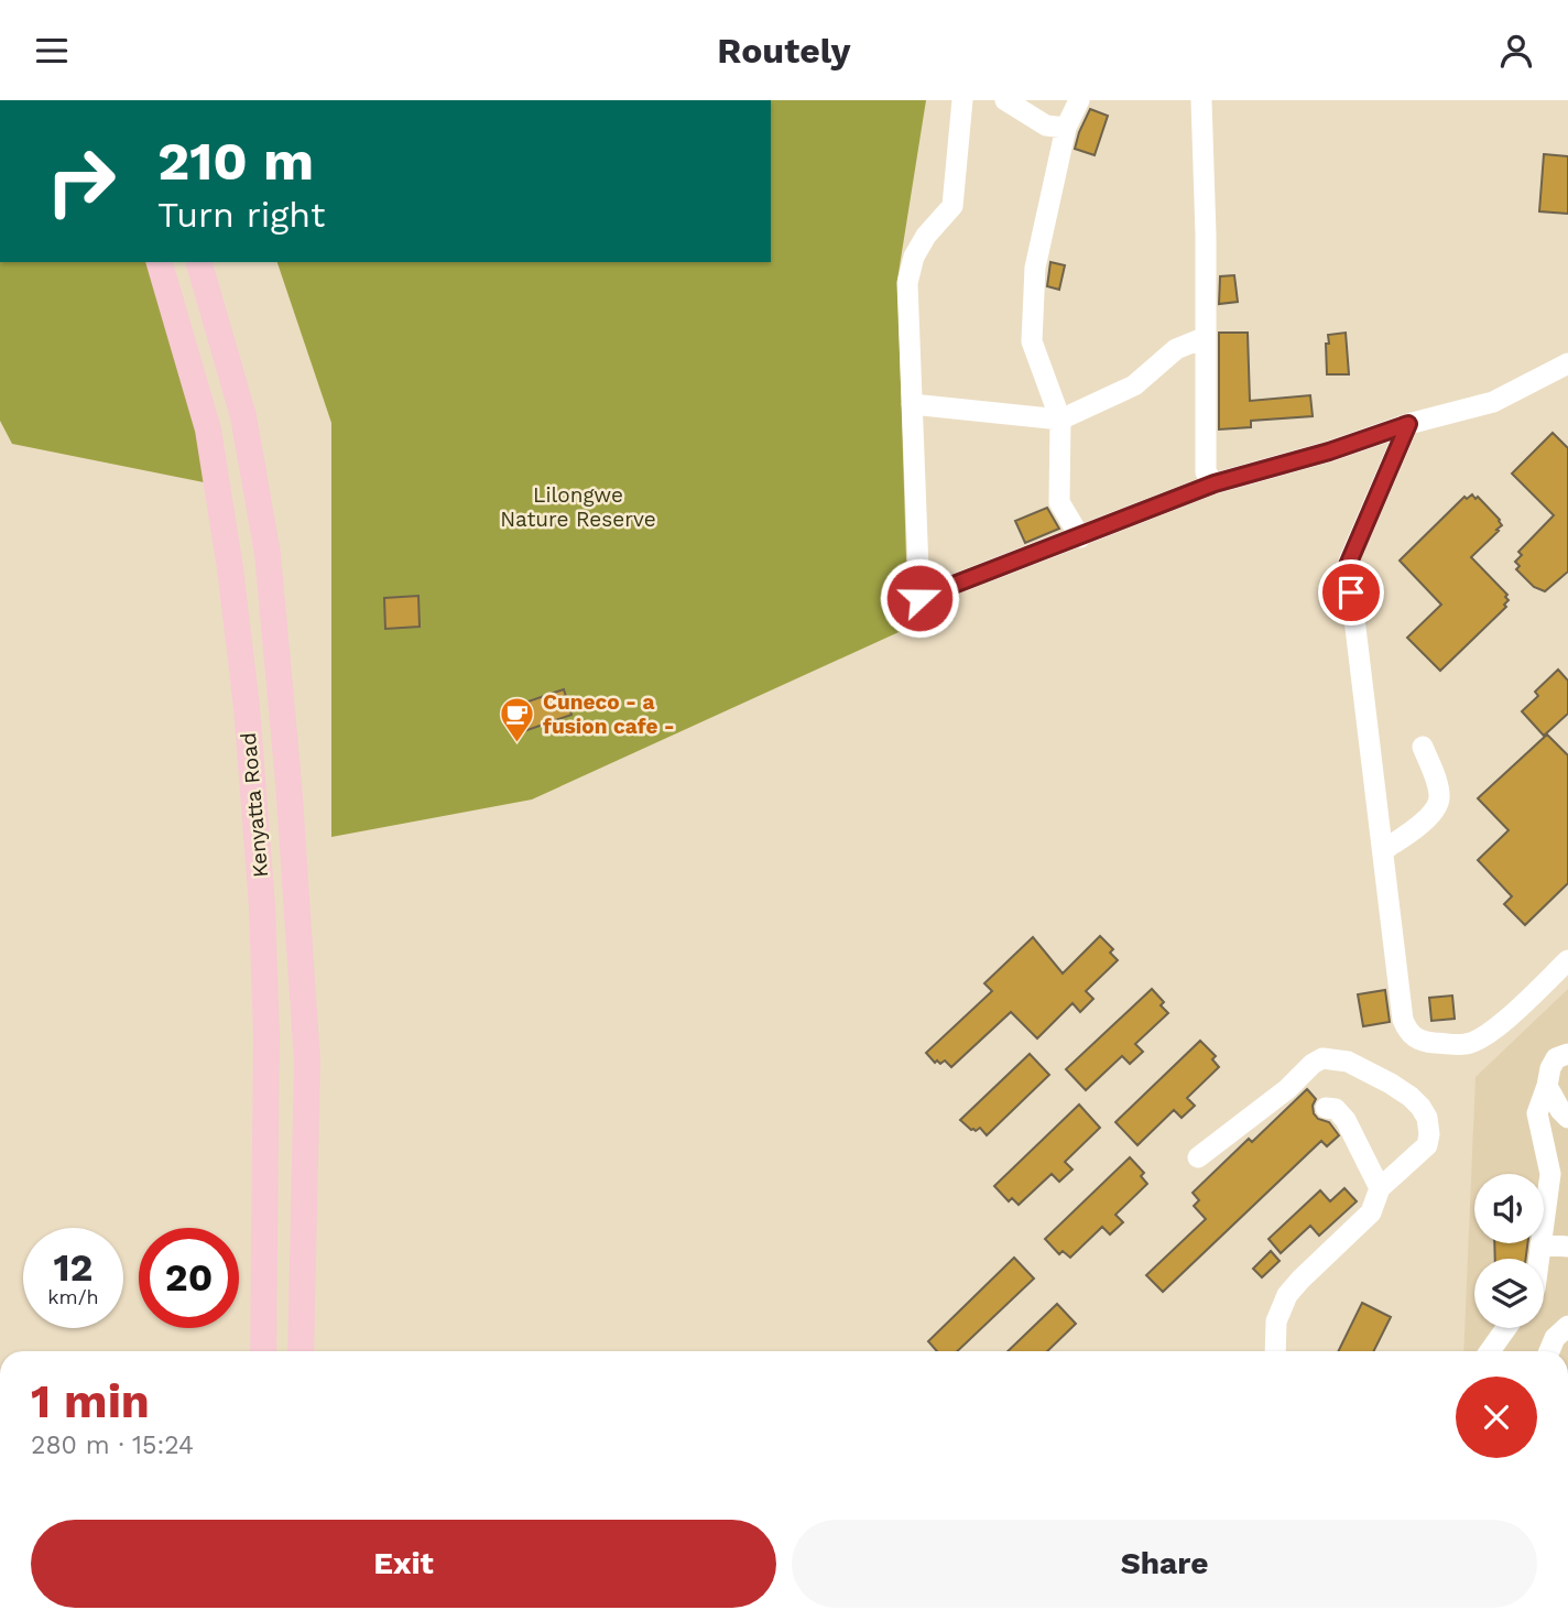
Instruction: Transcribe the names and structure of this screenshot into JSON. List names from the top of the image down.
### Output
{
  "streets": {
    "main road": ["Kenyatta Road"]
  },
  "parks": ["Lilongwe Nature Reserve"],
  "places": {
    "cafe": ["Cuneco - a fusion cafe -"]
  },
  "page": {
    "header": "Routely",
    "turn": ["210 m", "Turn right"],
    "speed": "12 km/h",
    "limit": "20",
    "heading": ["1 min", "280 m · 15:24"],
    "buttons": ["Exit", "Share"]
  }
}
